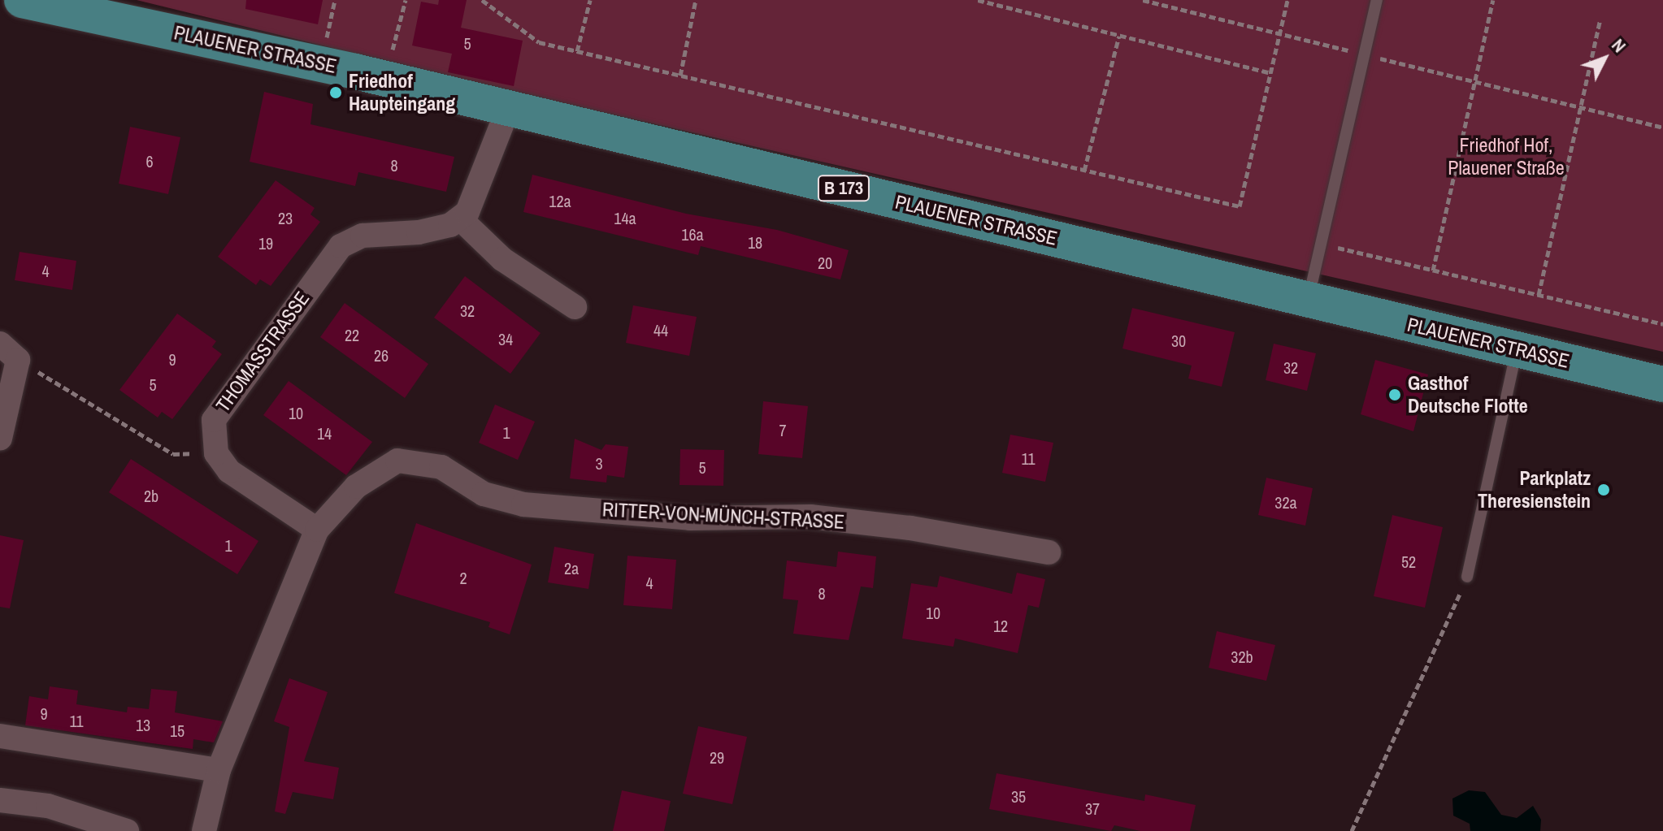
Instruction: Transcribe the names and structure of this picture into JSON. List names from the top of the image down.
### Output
{
  "streets": {
    "main road": ["PLAUENER STRASSE", "B 173"],
    "street": ["THOMASSTRASSE", "RITTER-VON-MÜNCH-STRASSE"]
  },
  "parks": ["Friedhof Hof, Plauener Straße"],
  "places": ["Friedhof Haupteingang", "Gasthof Deutsche Flotte", "Parkplatz Theresienstein"],
  "house_numbers": [
    "5",
    "6",
    "8",
    "12a",
    "23",
    "14a",
    "16a",
    "18",
    "19",
    "20",
    "4",
    "32",
    "44",
    "22",
    "34",
    "30",
    "26",
    "9",
    "32",
    "5",
    "10",
    "7",
    "1",
    "14",
    "11",
    "3",
    "5",
    "2b",
    "32a",
    "1",
    "52",
    "2a",
    "2",
    "4",
    "8",
    "10",
    "12",
    "32b",
    "9",
    "11",
    "13",
    "15",
    "29",
    "35",
    "37"
  ],
  "north": "top right"
}
